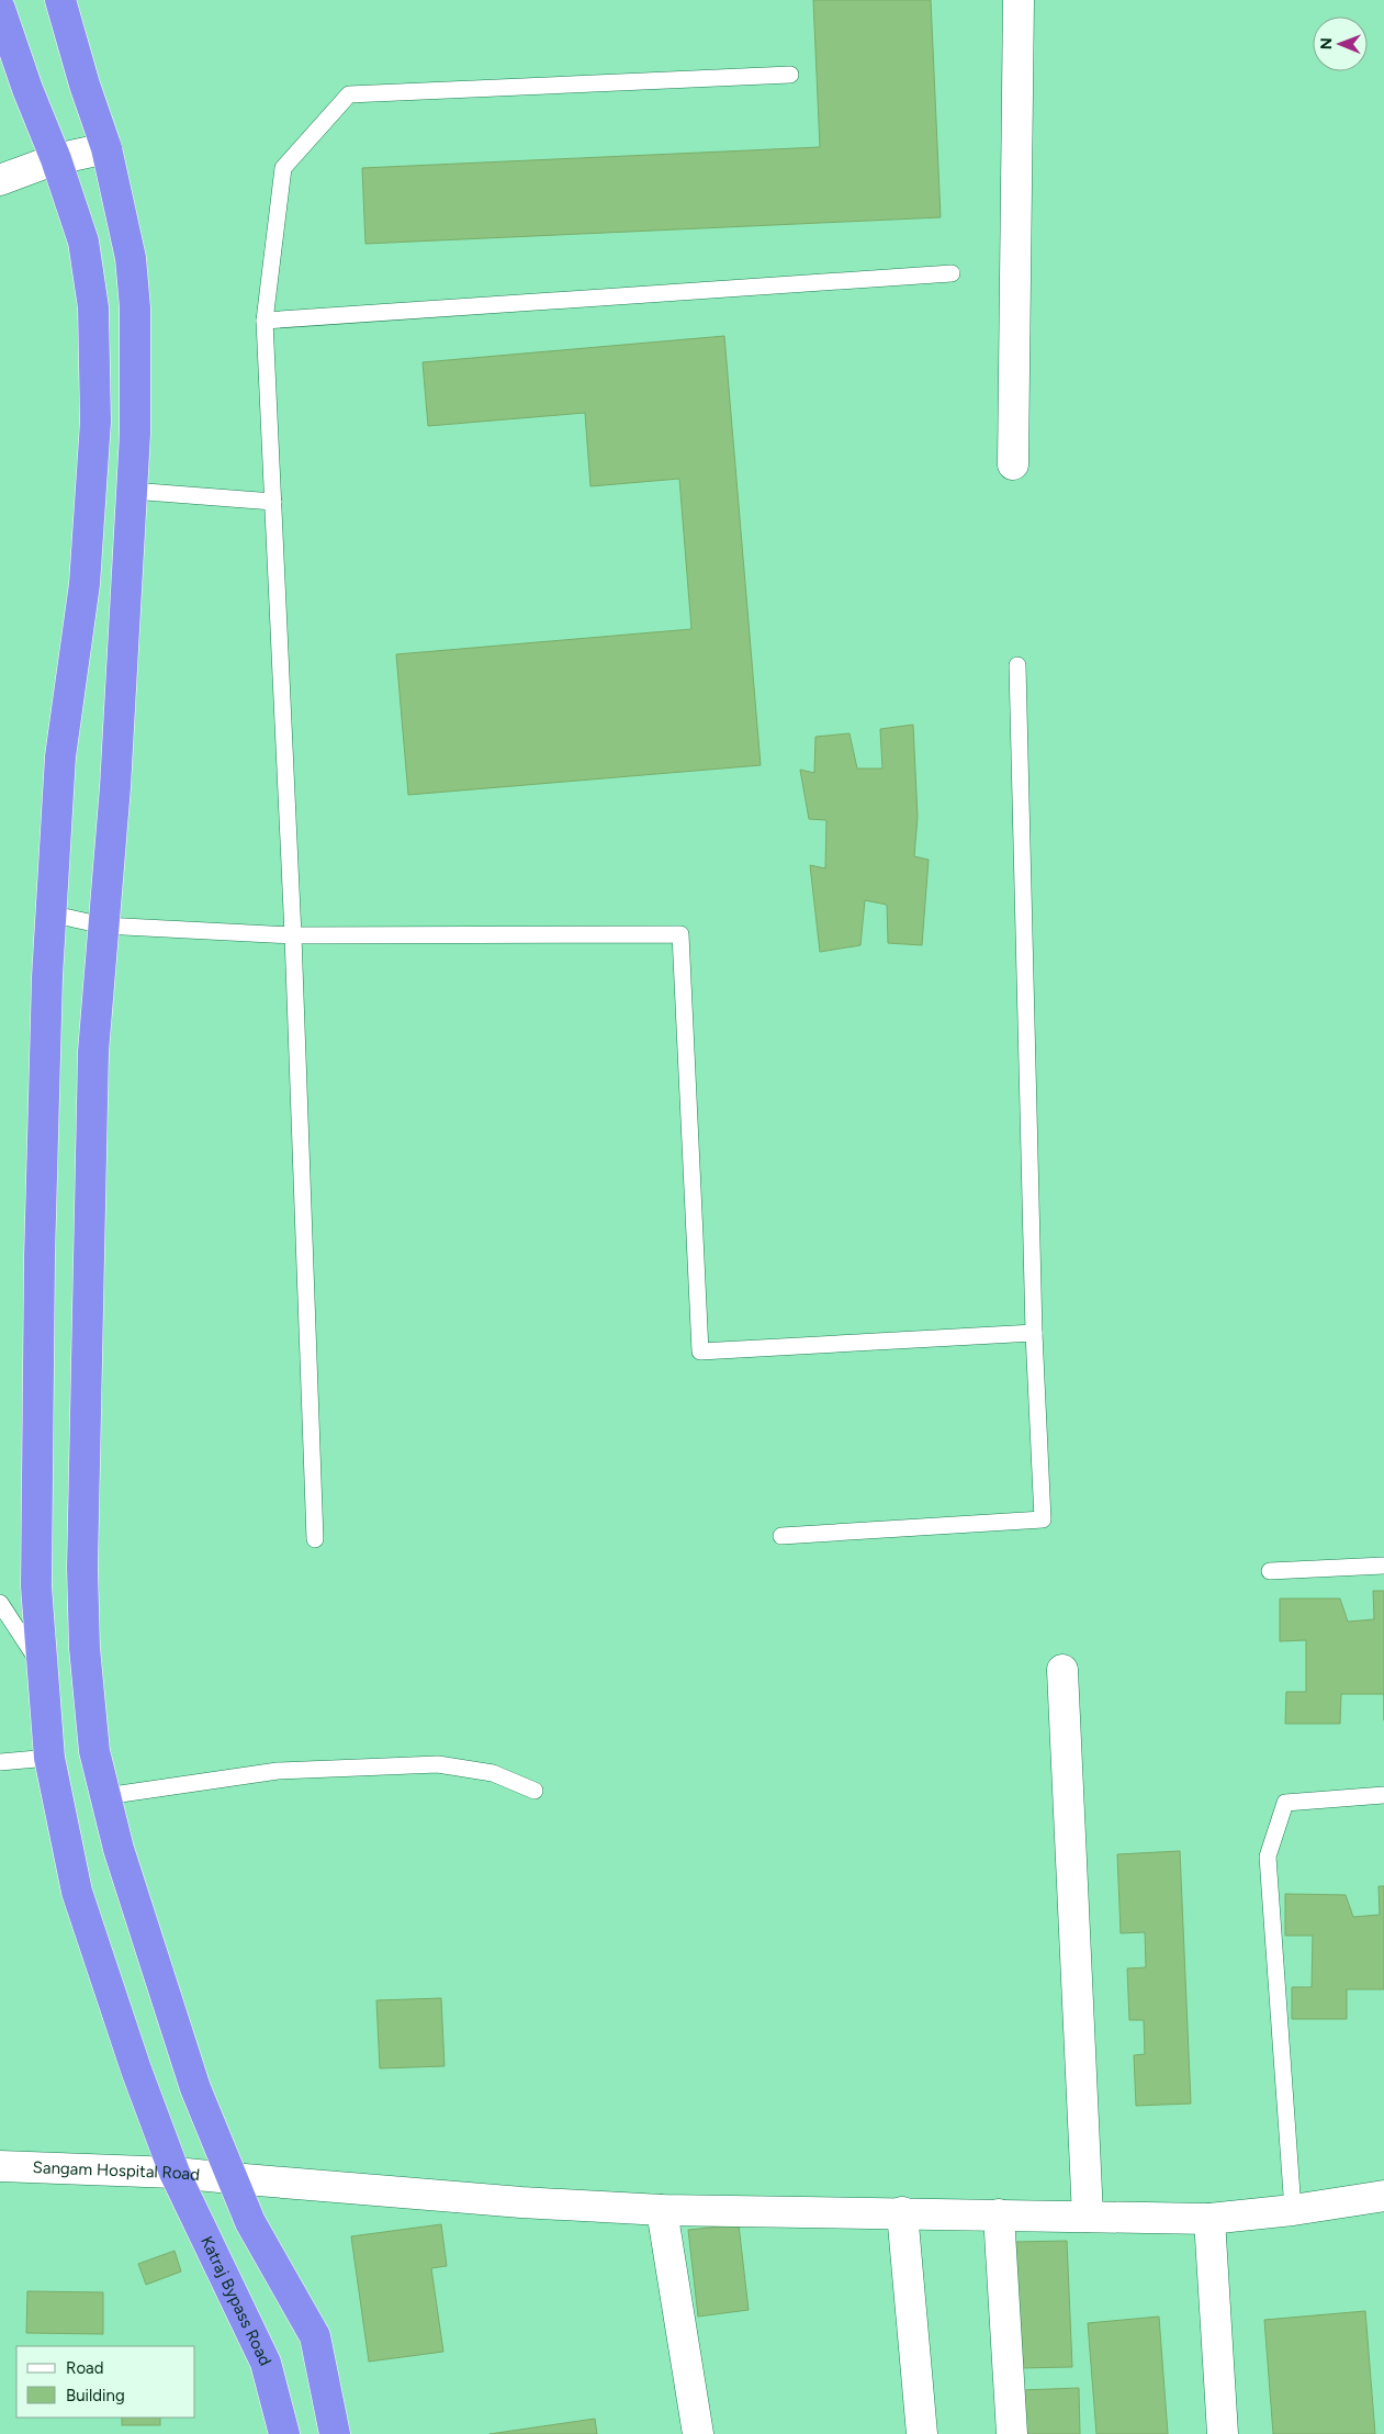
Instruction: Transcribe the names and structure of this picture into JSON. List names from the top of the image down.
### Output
{
  "streets": {
    "highway": ["Katraj Bypass Road"],
    "street": ["Sangam Hospital Road"]
  },
  "crossings": [
    ["Sangam Hospital Road", "Katraj Bypass Road"]
  ],
  "legend": ["Road", "Building"],
  "north": "left"
}
